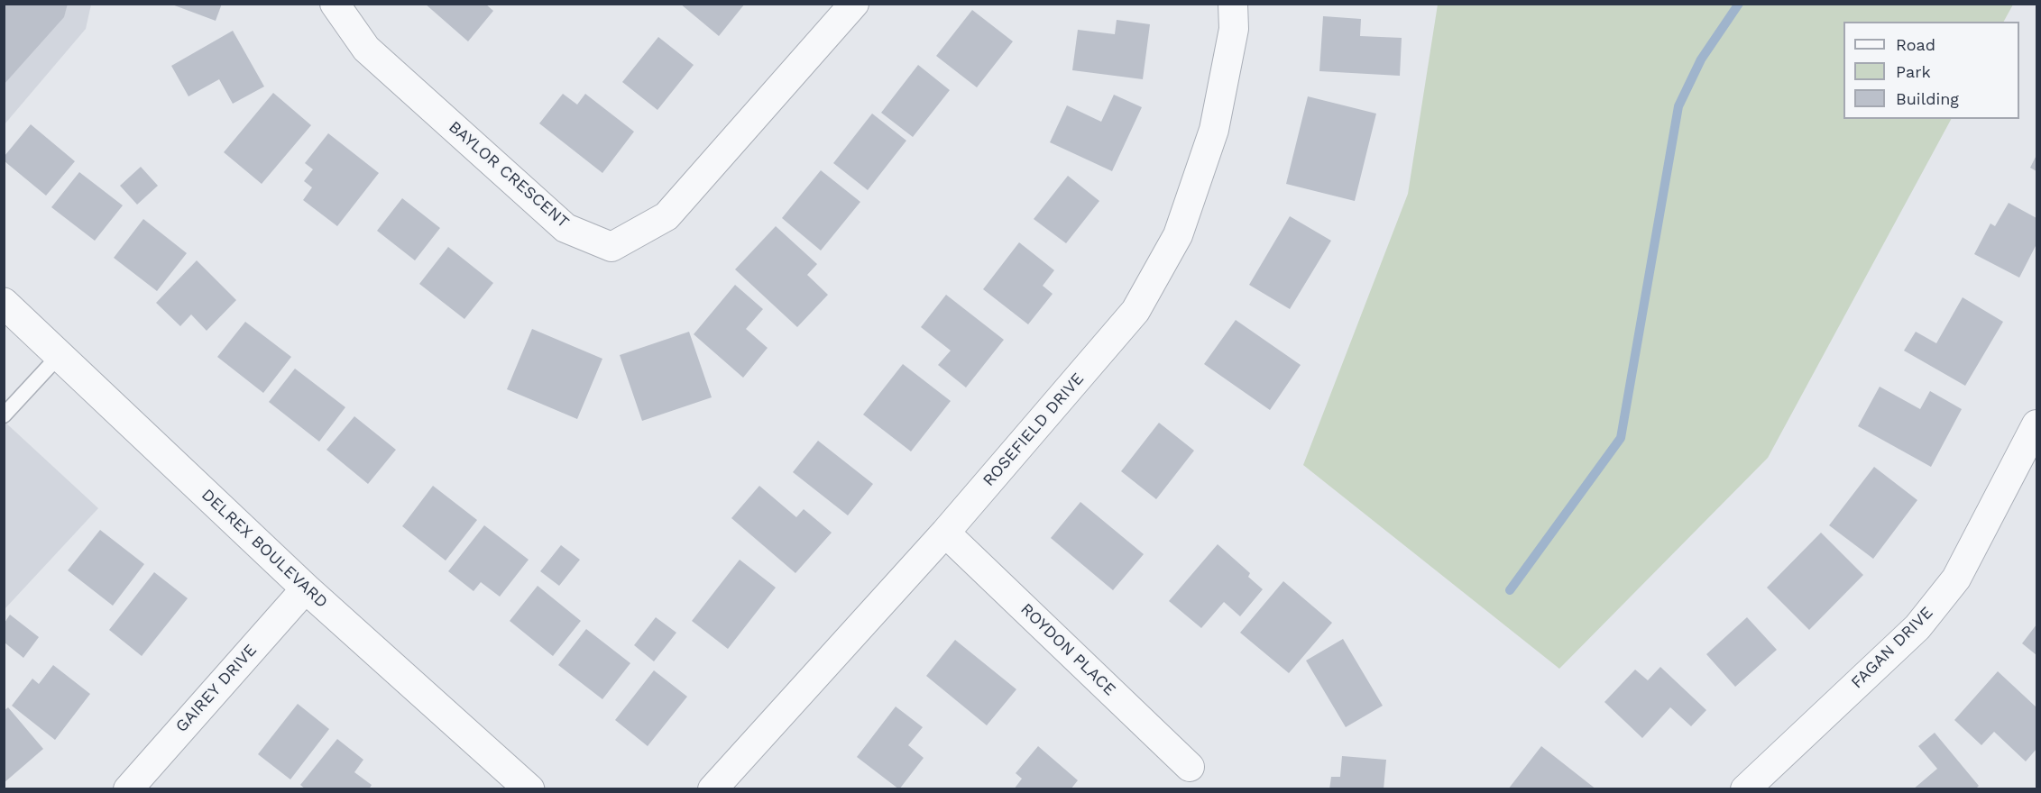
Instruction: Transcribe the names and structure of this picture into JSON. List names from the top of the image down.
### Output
{
  "streets": {
    "street": [
      "BAYLOR CRESCENT",
      "ROSEFIELD DRIVE",
      "DELREX BOULEVARD",
      "FAGAN DRIVE",
      "ROYDON PLACE",
      "GAIREY DRIVE"
    ]
  },
  "crossings": [
    ["ROSEFIELD DRIVE", "ROYDON PLACE"],
    ["DELREX BOULEVARD", "GAIREY DRIVE"]
  ],
  "legend": ["Road", "Park", "Building"]
}
